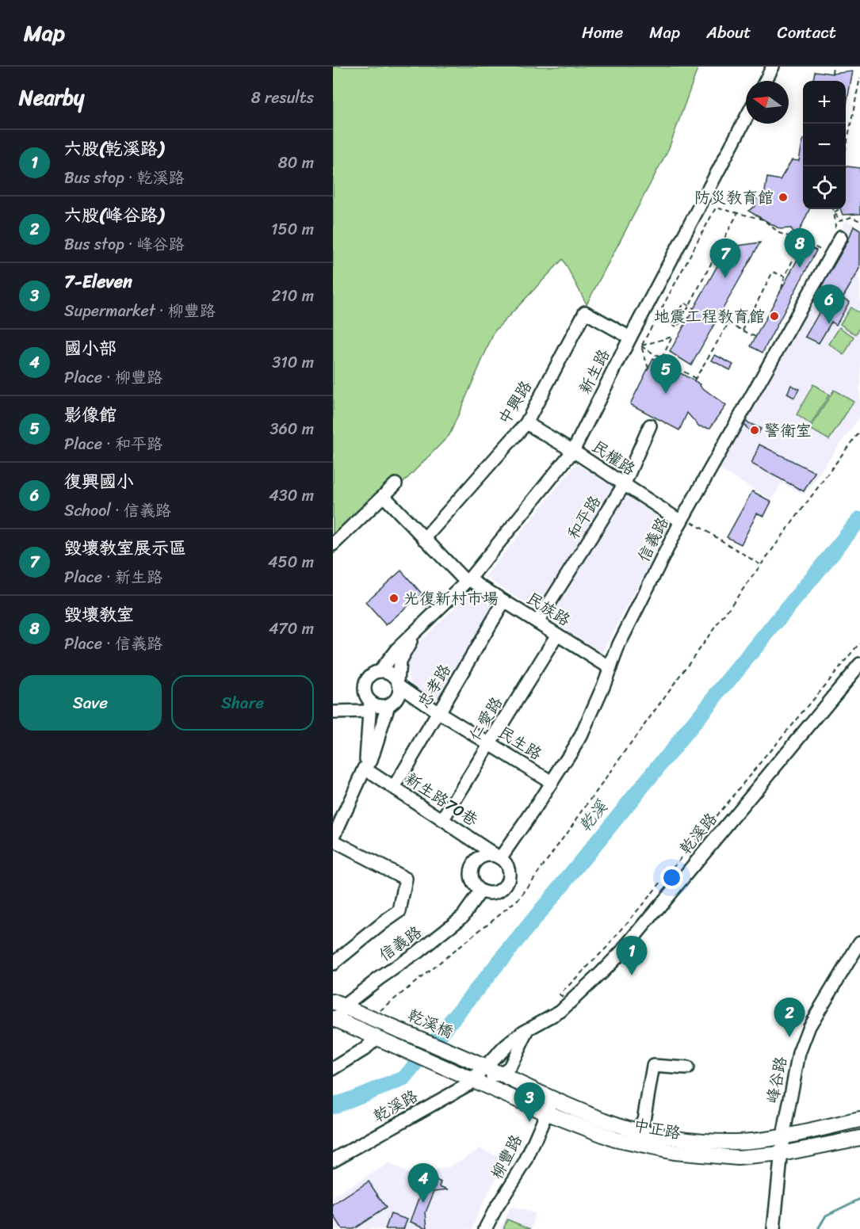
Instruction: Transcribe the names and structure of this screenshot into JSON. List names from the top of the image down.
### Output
{
  "streets": {
    "main road": ["乾溪橋", "中正路"],
    "street": [
      "新生路",
      "中興路",
      "民權路",
      "和平路",
      "信義路",
      "民族路",
      "忠孝路",
      "仁愛路",
      "民生路",
      "新生路70巷",
      "乾溪路",
      "峰谷路",
      "柳豐路"
    ]
  },
  "crossings": [
    ["新生路", "中興路"],
    ["新生路", "民權路"],
    ["新生路", "民族路"],
    ["新生路", "民生路"],
    ["新生路", "新生路70巷"],
    ["中興路", "民權路"],
    ["中興路", "民族路"],
    ["民權路", "和平路"],
    ["民權路", "信義路"],
    ["和平路", "民族路"],
    ["信義路", "民族路"],
    ["信義路", "民生路"],
    ["信義路", "新生路70巷"],
    ["民族路", "忠孝路"],
    ["民族路", "仁愛路"],
    ["忠孝路", "民生路"],
    ["忠孝路", "新生路70巷"],
    ["仁愛路", "民生路"],
    ["仁愛路", "新生路70巷"],
    ["乾溪路", "中正路"],
    ["乾溪橋", "中正路"],
    ["峰谷路", "中正路"],
    ["中正路", "柳豐路"]
  ],
  "water": ["乾溪"],
  "places": [
    "防災教育館",
    "地震工程教育館",
    "警衛室",
    "光復新村市場"
  ],
  "north": "left",
  "page": {
    "header": "Map",
    "nav": [
      "Home",
      "Map",
      "About",
      "Contact"
    ],
    "heading": ["Nearby", "8 results"],
    "map_buttons": ["+", "−"],
    "list": [
      {
        "mark": "1",
        "name": "六股(乾溪路)",
        "note": "Bus stop · 乾溪路",
        "value": "80 m"
      },
      {
        "mark": "2",
        "name": "六股(峰谷路)",
        "note": "Bus stop · 峰谷路",
        "value": "150 m"
      },
      {
        "mark": "3",
        "name": "7-Eleven",
        "note": "Supermarket · 柳豐路",
        "value": "210 m"
      },
      {
        "mark": "4",
        "name": "國小部",
        "note": "Place · 柳豐路",
        "value": "310 m"
      },
      {
        "mark": "5",
        "name": "影像館",
        "note": "Place · 和平路",
        "value": "360 m"
      },
      {
        "mark": "6",
        "name": "復興國小",
        "note": "School · 信義路",
        "value": "430 m"
      },
      {
        "mark": "7",
        "name": "毀壞教室展示區",
        "note": "Place · 新生路",
        "value": "450 m"
      },
      {
        "mark": "8",
        "name": "毀壞教室",
        "note": "Place · 信義路",
        "value": "470 m"
      }
    ],
    "pins": [
      "8",
      "7",
      "6",
      "5",
      "1",
      "2",
      "3",
      "4"
    ],
    "buttons": ["Save", "Share"]
  }
}
